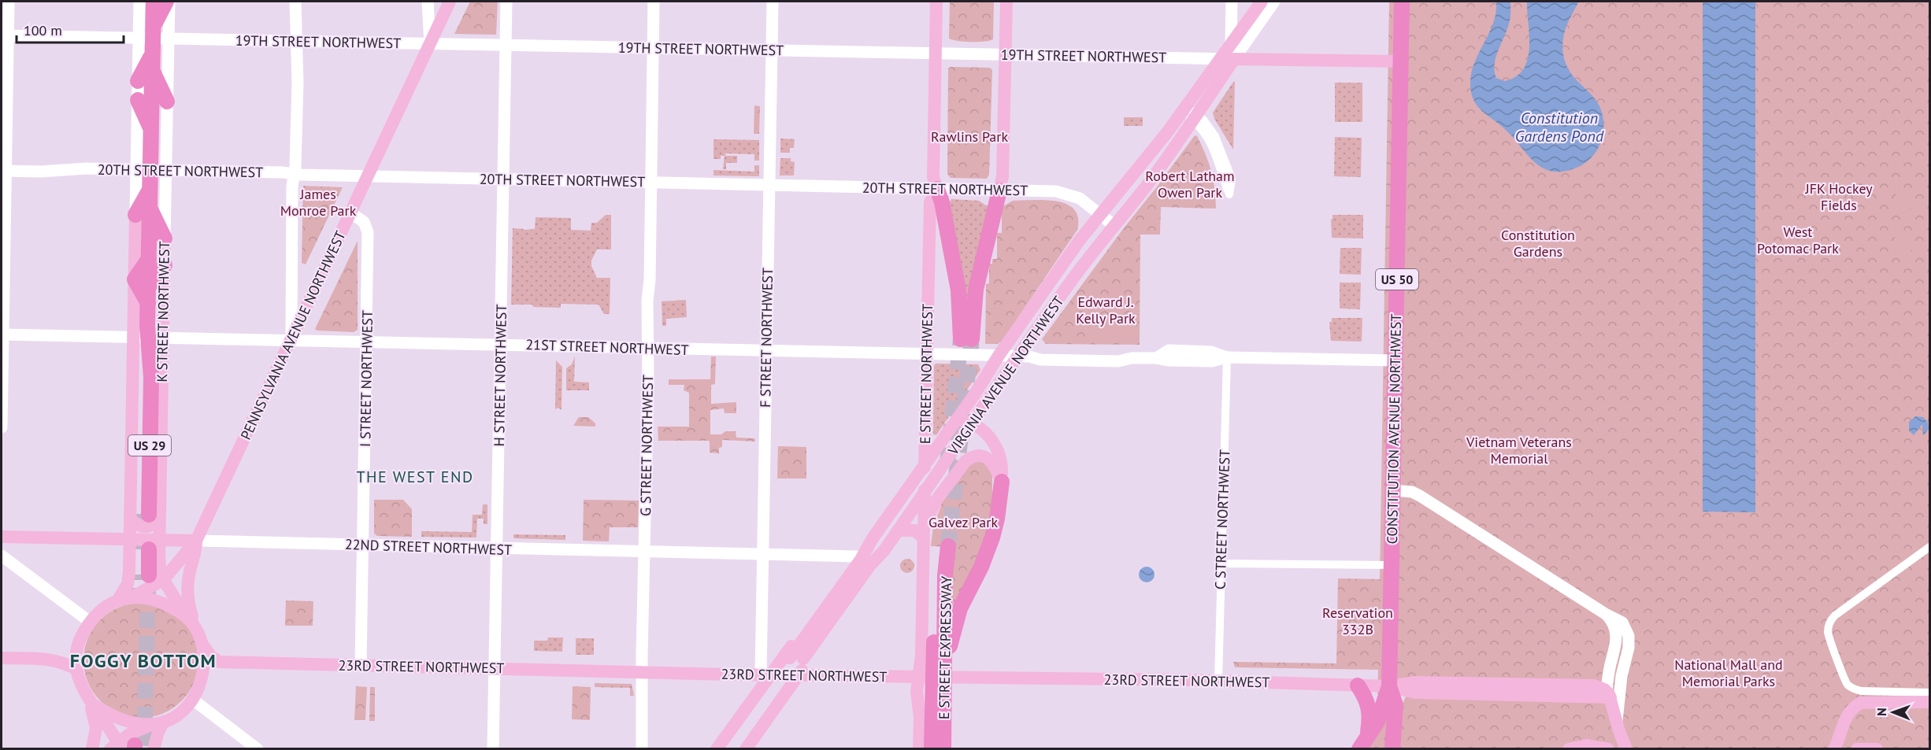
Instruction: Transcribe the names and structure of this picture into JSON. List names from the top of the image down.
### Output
{
  "streets": {
    "highway": [
      "US 50",
      "K STREET NORTHWEST",
      "CONSTITUTION AVENUE NORTHWEST",
      "US 29",
      "E STREET EXPRESSWAY"
    ],
    "main road": [
      "19TH STREET NORTHWEST",
      "PENNSYLVANIA AVENUE NORTHWEST",
      "E STREET NORTHWEST",
      "VIRGINIA AVENUE NORTHWEST",
      "22ND STREET NORTHWEST",
      "23RD STREET NORTHWEST"
    ],
    "street": [
      "20TH STREET NORTHWEST",
      "F STREET NORTHWEST",
      "21ST STREET NORTHWEST",
      "H STREET NORTHWEST",
      "I STREET NORTHWEST",
      "G STREET NORTHWEST",
      "C STREET NORTHWEST"
    ]
  },
  "crossings": [
    ["19TH STREET NORTHWEST", "K STREET NORTHWEST"],
    ["19TH STREET NORTHWEST", "PENNSYLVANIA AVENUE NORTHWEST"],
    ["19TH STREET NORTHWEST", "F STREET NORTHWEST"],
    ["19TH STREET NORTHWEST", "E STREET NORTHWEST"],
    ["19TH STREET NORTHWEST", "H STREET NORTHWEST"],
    ["19TH STREET NORTHWEST", "VIRGINIA AVENUE NORTHWEST"],
    ["19TH STREET NORTHWEST", "CONSTITUTION AVENUE NORTHWEST"],
    ["19TH STREET NORTHWEST", "G STREET NORTHWEST"],
    ["20TH STREET NORTHWEST", "K STREET NORTHWEST"],
    ["20TH STREET NORTHWEST", "PENNSYLVANIA AVENUE NORTHWEST"],
    ["20TH STREET NORTHWEST", "F STREET NORTHWEST"],
    ["20TH STREET NORTHWEST", "E STREET NORTHWEST"],
    ["20TH STREET NORTHWEST", "H STREET NORTHWEST"],
    ["20TH STREET NORTHWEST", "VIRGINIA AVENUE NORTHWEST"],
    ["20TH STREET NORTHWEST", "G STREET NORTHWEST"],
    ["K STREET NORTHWEST", "PENNSYLVANIA AVENUE NORTHWEST"],
    ["K STREET NORTHWEST", "21ST STREET NORTHWEST"],
    ["K STREET NORTHWEST", "22ND STREET NORTHWEST"],
    ["PENNSYLVANIA AVENUE NORTHWEST", "21ST STREET NORTHWEST"],
    ["PENNSYLVANIA AVENUE NORTHWEST", "I STREET NORTHWEST"],
    ["PENNSYLVANIA AVENUE NORTHWEST", "22ND STREET NORTHWEST"],
    ["F STREET NORTHWEST", "21ST STREET NORTHWEST"],
    ["F STREET NORTHWEST", "22ND STREET NORTHWEST"],
    ["F STREET NORTHWEST", "23RD STREET NORTHWEST"],
    ["21ST STREET NORTHWEST", "E STREET NORTHWEST"],
    ["21ST STREET NORTHWEST", "H STREET NORTHWEST"],
    ["21ST STREET NORTHWEST", "VIRGINIA AVENUE NORTHWEST"],
    ["21ST STREET NORTHWEST", "I STREET NORTHWEST"],
    ["21ST STREET NORTHWEST", "CONSTITUTION AVENUE NORTHWEST"],
    ["21ST STREET NORTHWEST", "G STREET NORTHWEST"],
    ["21ST STREET NORTHWEST", "C STREET NORTHWEST"],
    ["E STREET NORTHWEST", "VIRGINIA AVENUE NORTHWEST"],
    ["E STREET NORTHWEST", "E STREET EXPRESSWAY"],
    ["E STREET NORTHWEST", "23RD STREET NORTHWEST"],
    ["H STREET NORTHWEST", "22ND STREET NORTHWEST"],
    ["H STREET NORTHWEST", "23RD STREET NORTHWEST"],
    ["I STREET NORTHWEST", "22ND STREET NORTHWEST"],
    ["I STREET NORTHWEST", "23RD STREET NORTHWEST"],
    ["CONSTITUTION AVENUE NORTHWEST", "23RD STREET NORTHWEST"],
    ["G STREET NORTHWEST", "22ND STREET NORTHWEST"],
    ["G STREET NORTHWEST", "23RD STREET NORTHWEST"],
    ["C STREET NORTHWEST", "23RD STREET NORTHWEST"],
    ["E STREET EXPRESSWAY", "23RD STREET NORTHWEST"]
  ],
  "districts": ["THE WEST END", "FOGGY BOTTOM"],
  "water": ["Constitution Gardens Pond"],
  "parks": [
    "Rawlins Park",
    "Robert Latham Owen Park",
    "JFK Hockey Fields",
    "James Monroe Park",
    "West Potomac Park",
    "Constitution Gardens",
    "Edward J. Kelly Park",
    "Vietnam Veterans Memorial",
    "Galvez Park",
    "Reservation 332B",
    "National Mall and Memorial Parks"
  ],
  "scale_bar": "100 m",
  "north": "left"
}
